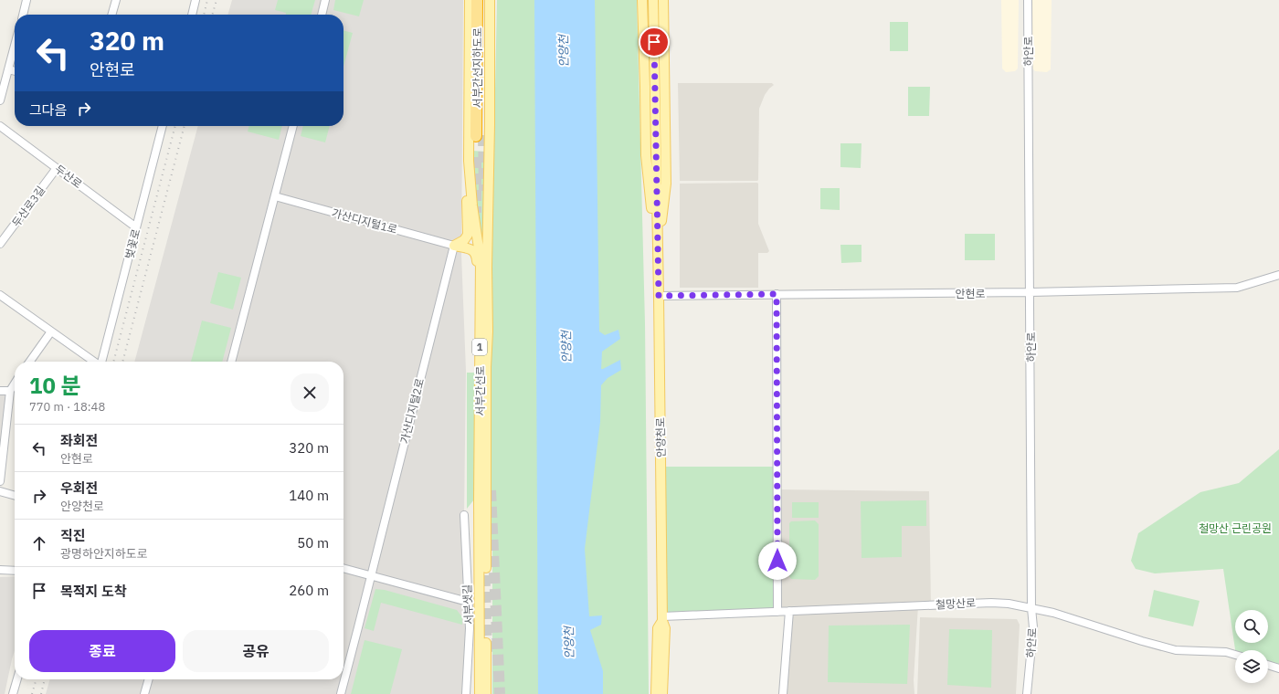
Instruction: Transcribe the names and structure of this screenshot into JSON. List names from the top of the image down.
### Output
{
  "streets": {
    "highway": ["서부간선지하도로"],
    "main road": ["1", "서부간선로", "안양천로"],
    "street": [
      "하안로",
      "두산로",
      "두산로3길",
      "가산디지털1로",
      "벚꽃로",
      "안현로",
      "가산디지털2로",
      "철망산로",
      "서부샛길"
    ]
  },
  "crossings": [
    ["하안로", "안현로"],
    ["하안로", "철망산로"],
    ["두산로", "두산로3길"],
    ["두산로", "벚꽃로"],
    ["가산디지털1로", "가산디지털2로"],
    ["안현로", "안양천로"],
    ["안양천로", "철망산로"]
  ],
  "water": ["안양천"],
  "parks": ["철망산 근린공원"],
  "page": {
    "turn": ["320 m", "안현로"],
    "then": "그다음",
    "heading": ["10 분", "770 m · 18:48"],
    "list": [
      {
        "name": "좌회전",
        "note": "안현로",
        "value": "320 m"
      },
      {
        "name": "우회전",
        "note": "안양천로",
        "value": "140 m"
      },
      {
        "name": "직진",
        "note": "광명하안지하도로",
        "value": "50 m"
      },
      {
        "name": "목적지 도착",
        "value": "260 m"
      }
    ],
    "buttons": ["종료", "공유"]
  }
}
